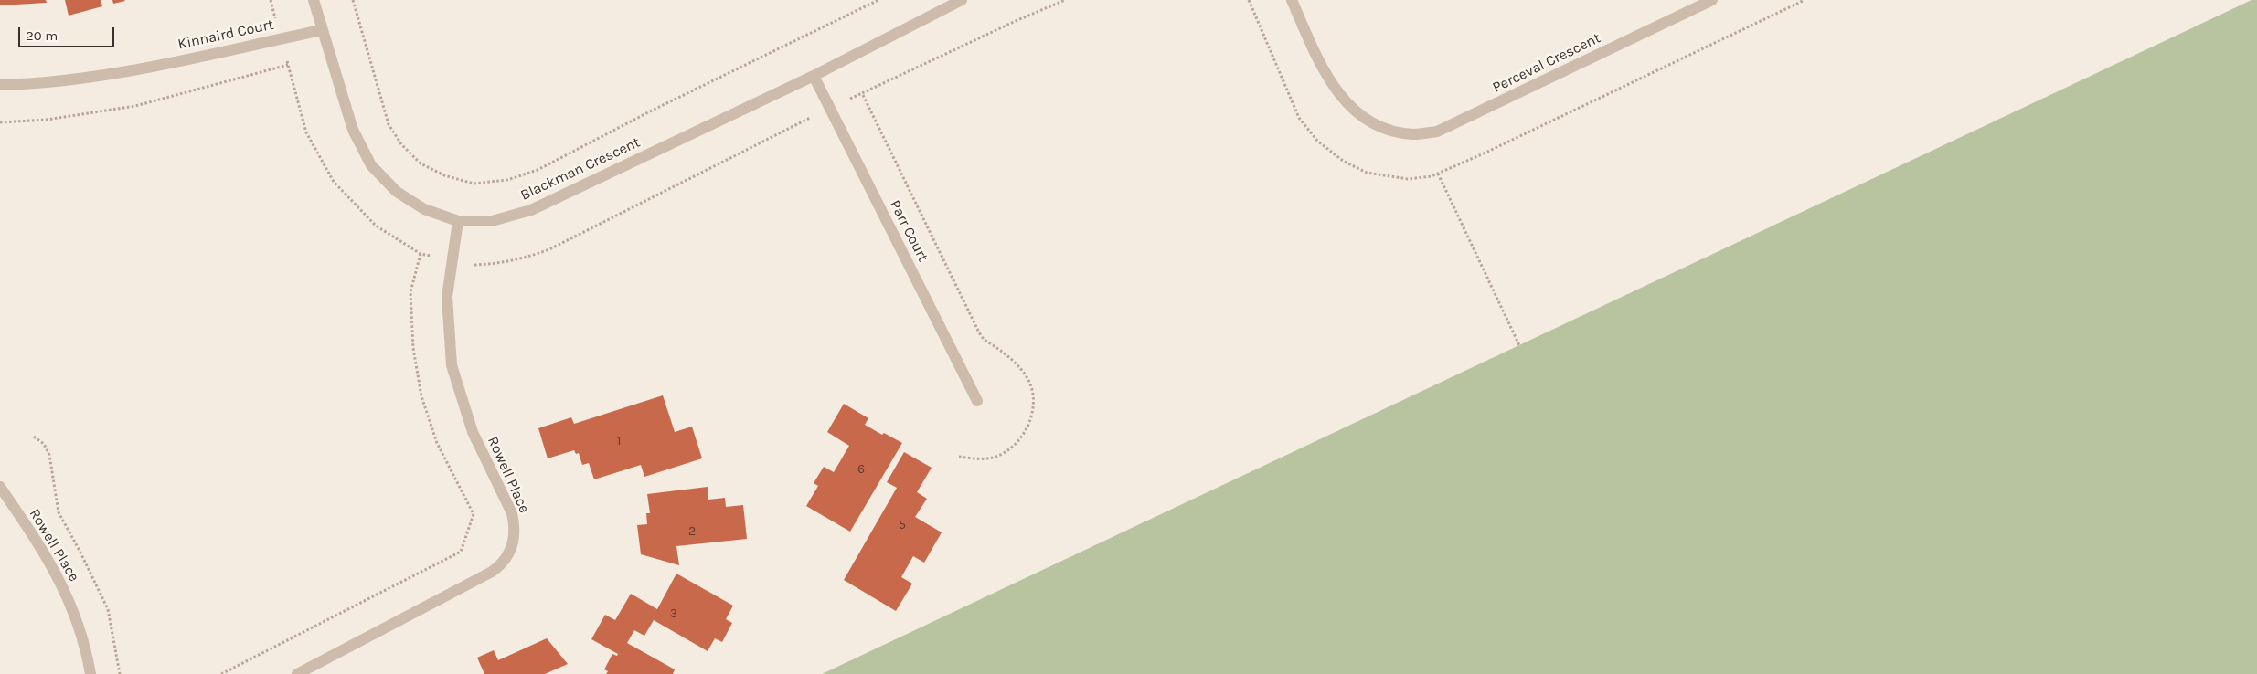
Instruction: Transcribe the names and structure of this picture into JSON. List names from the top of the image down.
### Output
{
  "streets": {
    "street": [
      "Kinnaird Court",
      "Perceval Crescent",
      "Blackman Crescent",
      "Parr Court",
      "Rowell Place"
    ]
  },
  "crossings": [
    ["Kinnaird Court", "Blackman Crescent"],
    ["Blackman Crescent", "Parr Court"],
    ["Blackman Crescent", "Rowell Place"]
  ],
  "house_numbers": [
    "1",
    "6",
    "5",
    "2",
    "3"
  ],
  "scale_bar": "20 m"
}
